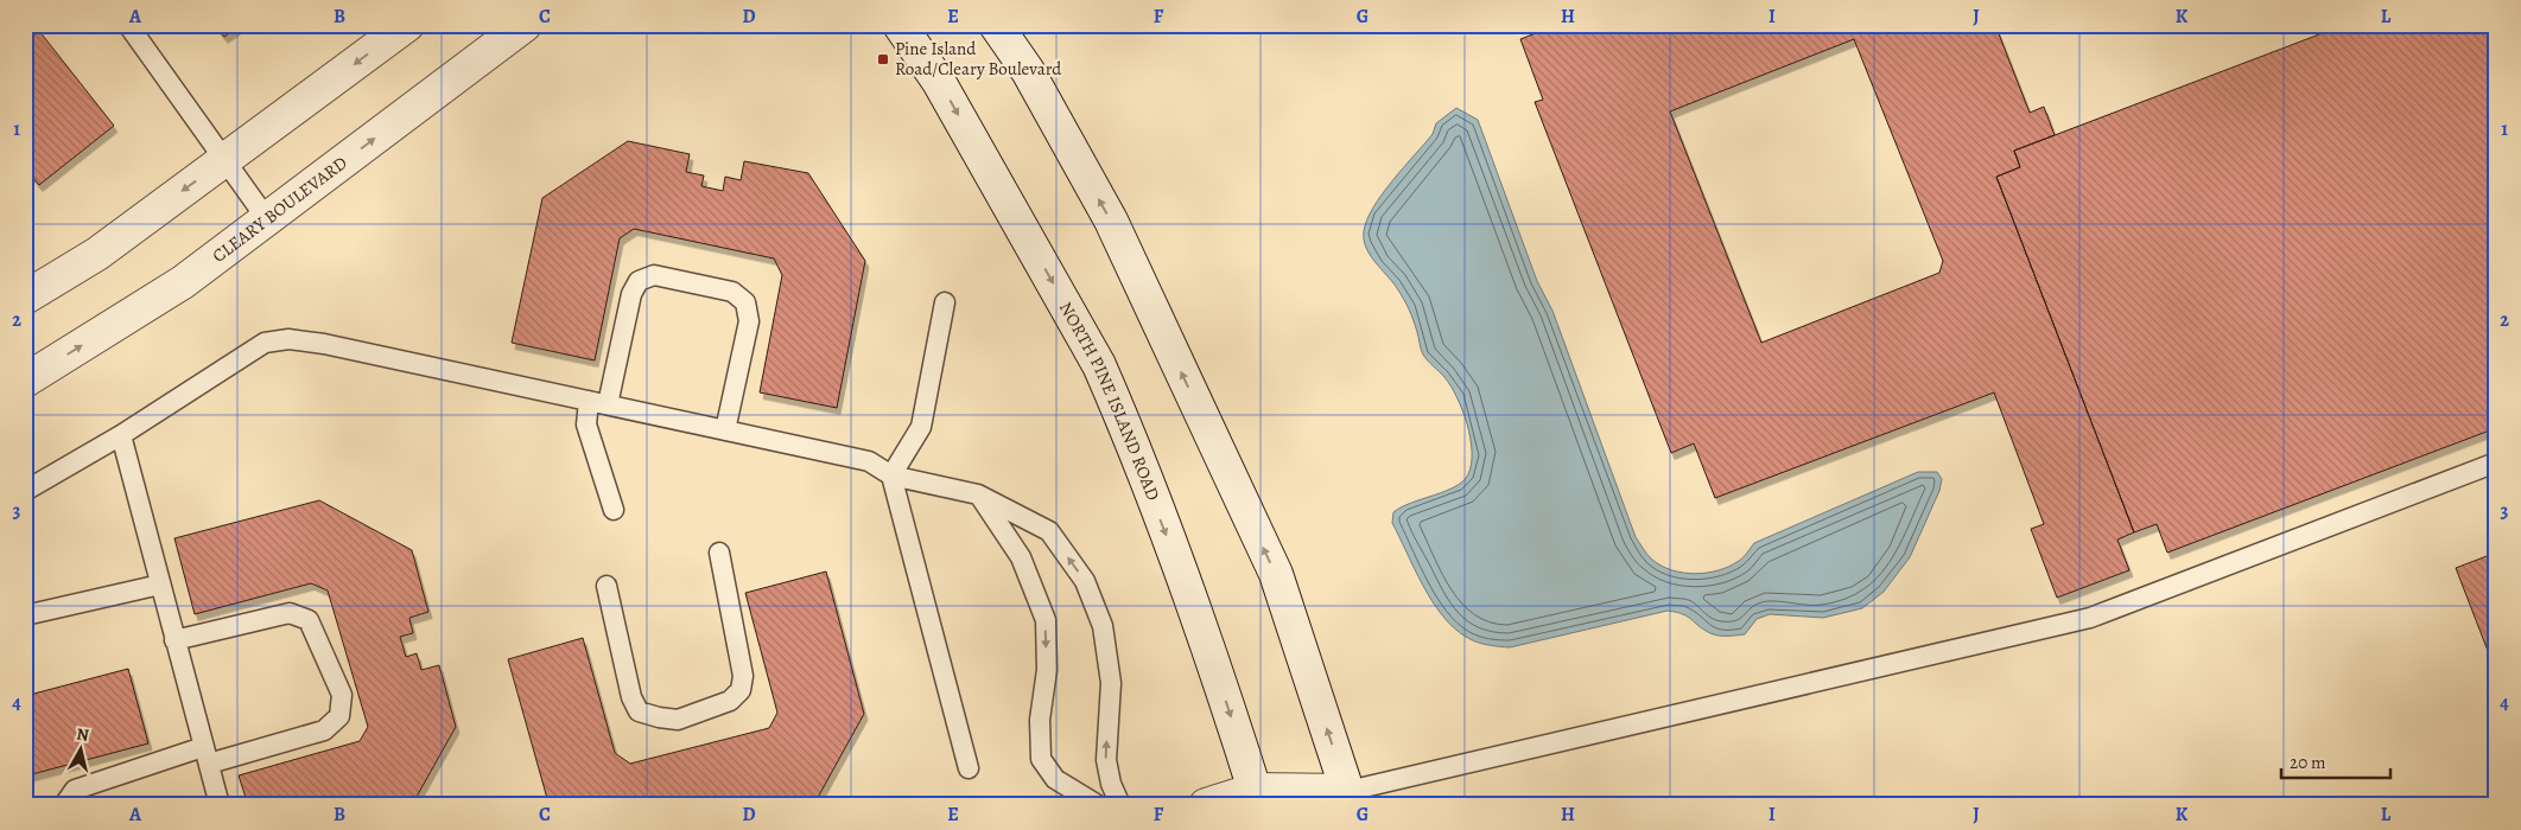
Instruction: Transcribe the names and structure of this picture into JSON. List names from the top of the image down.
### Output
{
  "streets": {
    "main road": ["CLEARY BOULEVARD", "NORTH PINE ISLAND ROAD"]
  },
  "places": {
    "transit": ["Pine Island Road/Cleary Boulevard"]
  },
  "scale_bar": "20 m",
  "north": "top",
  "grid": {
    "columns": [
      "A",
      "B",
      "C",
      "D",
      "E",
      "F",
      "G",
      "H",
      "I",
      "J",
      "K",
      "L"
    ],
    "rows": [
      "1",
      "2",
      "3",
      "4"
    ]
  }
}
